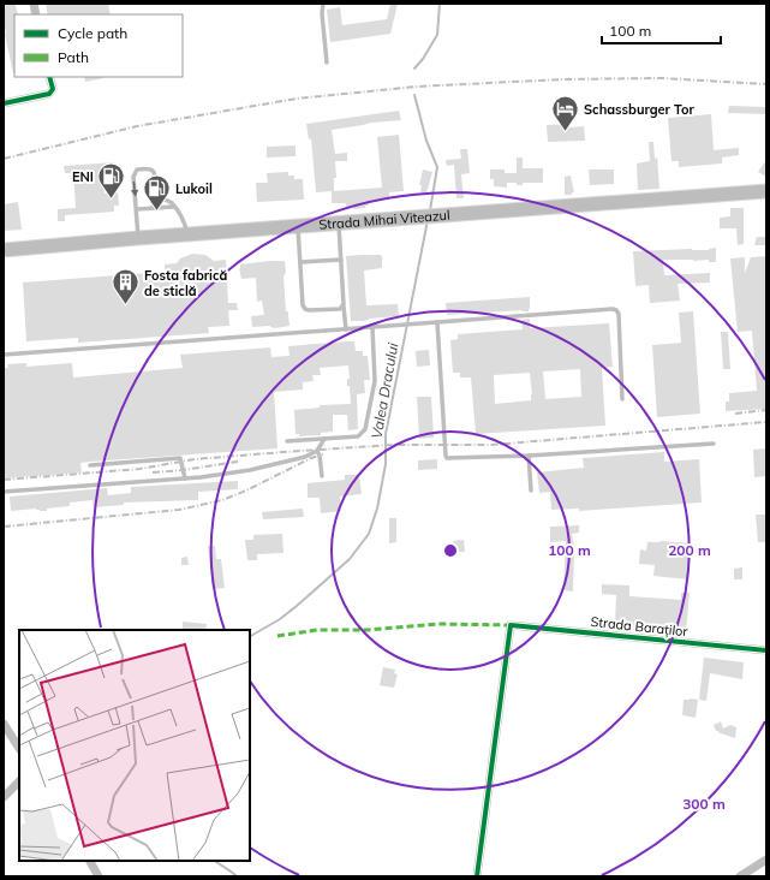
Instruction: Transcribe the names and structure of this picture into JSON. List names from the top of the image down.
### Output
{
  "streets": {
    "highway": ["Strada Mihai Viteazul"],
    "street": ["Strada Baraților"]
  },
  "water": ["Valea Dracului"],
  "places": {
    "hotel": ["Schassburger Tor"],
    "fuel station": ["ENI", "Lukoil"],
    "building": ["Fosta fabrică de sticlă"]
  },
  "legend": ["Cycle path", "Path"],
  "scale_bar": "100 m",
  "rings": ["100 m", "200 m", "300 m"]
}
